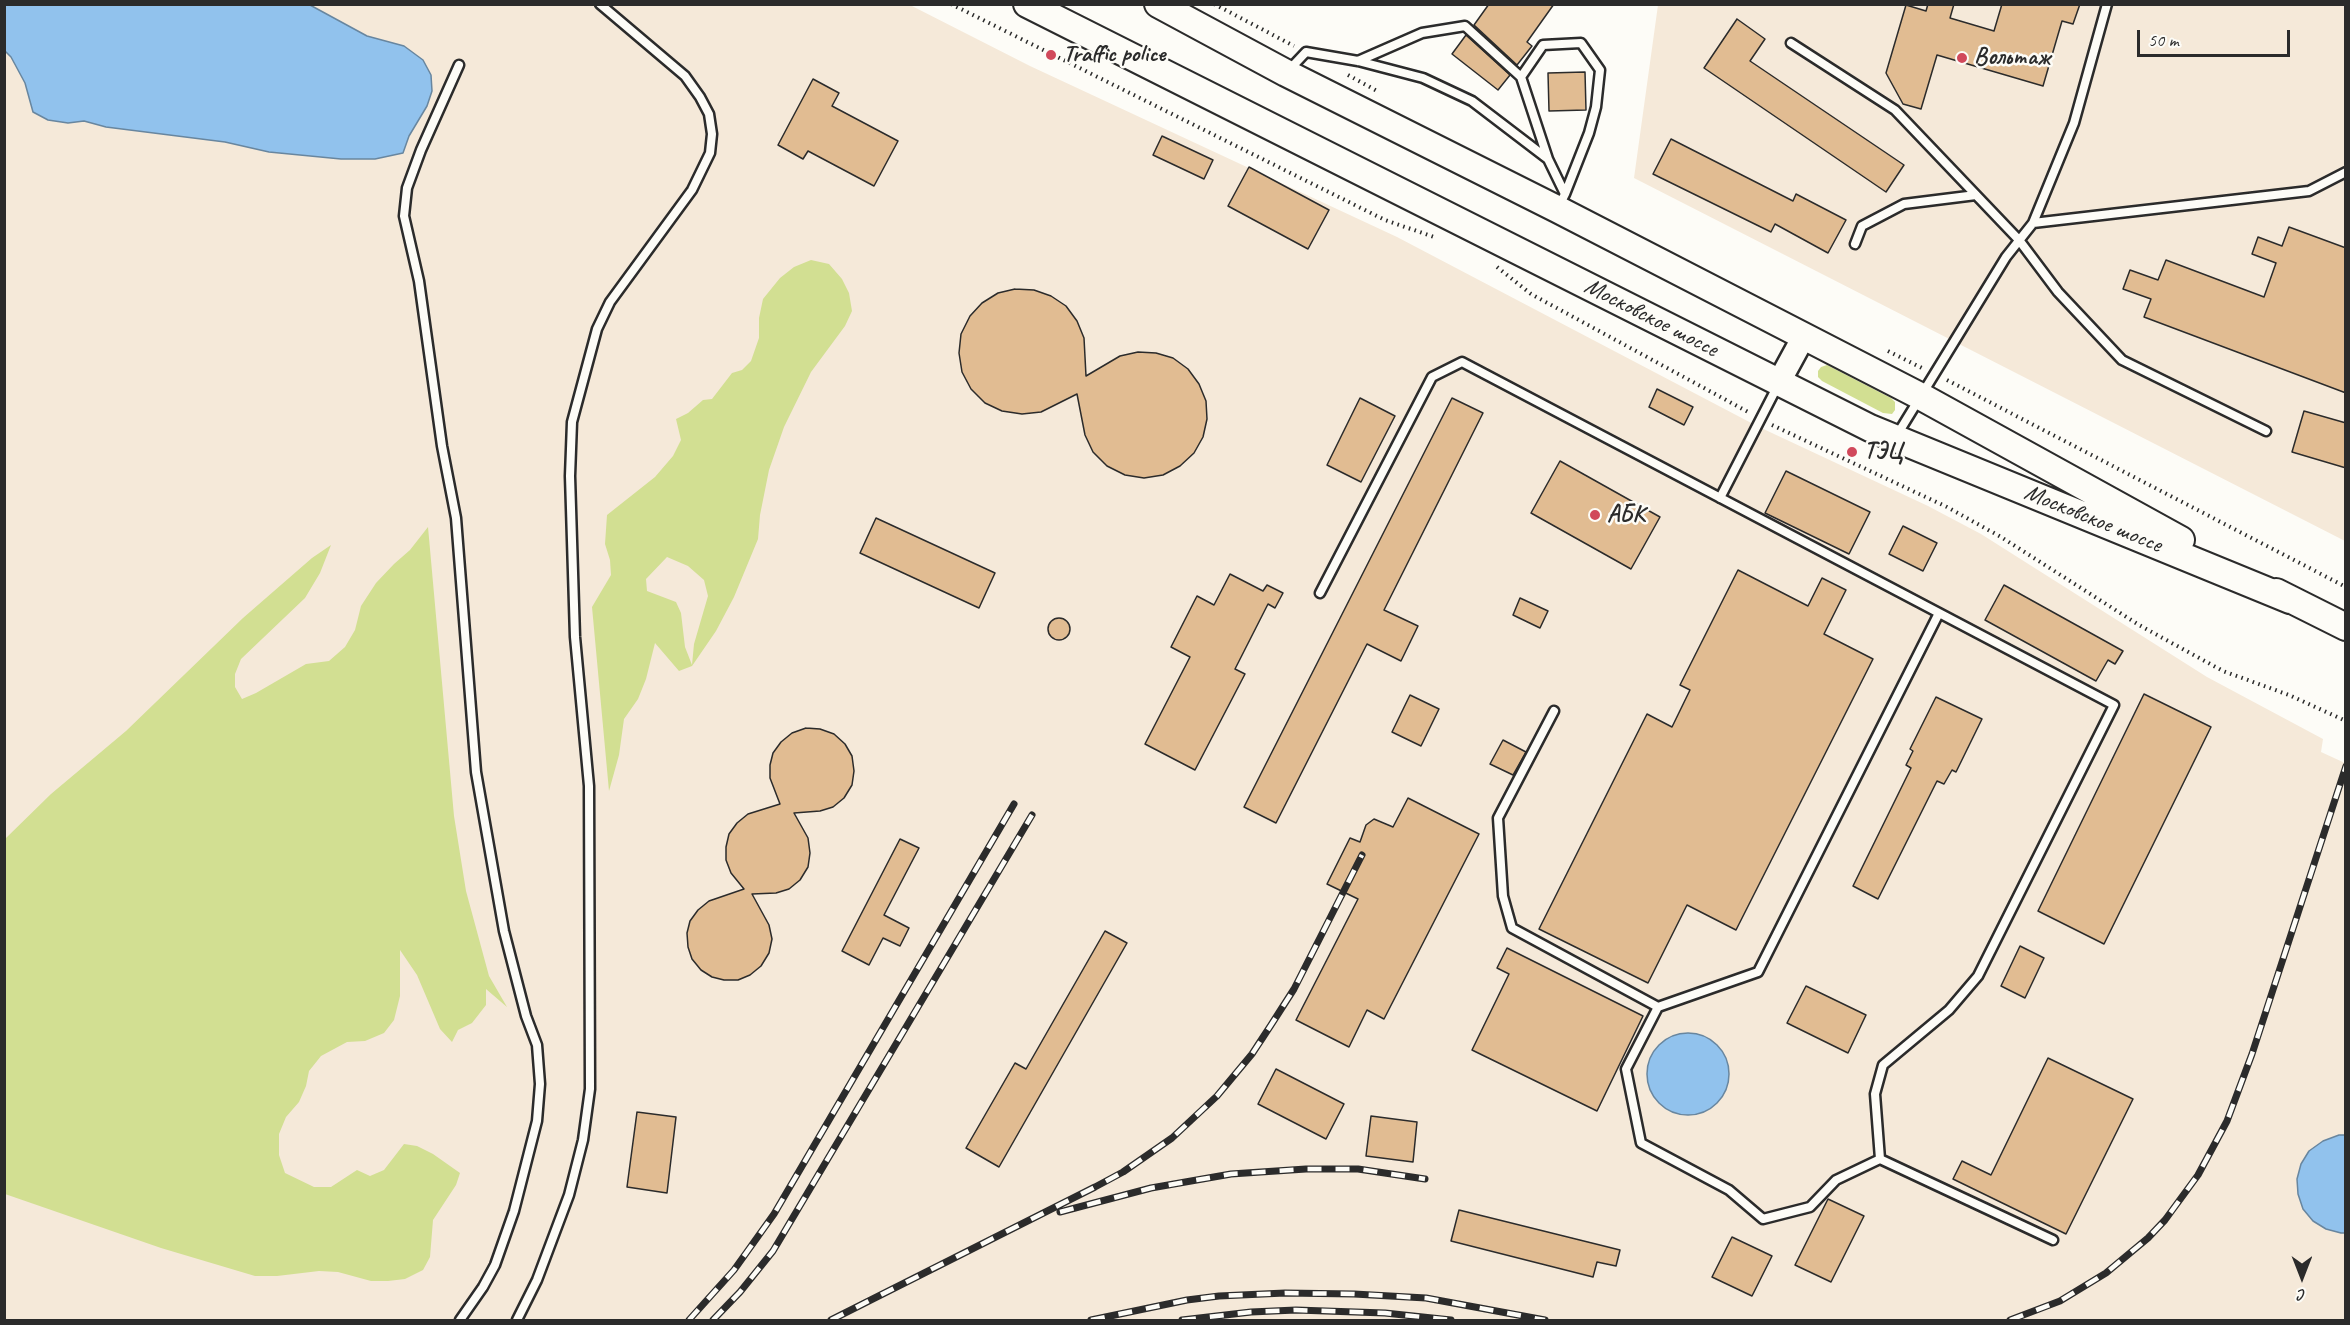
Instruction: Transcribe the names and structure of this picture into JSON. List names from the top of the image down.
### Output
{
  "streets": {
    "main road": ["Московское шоссе"]
  },
  "places": [
    "Traffic police",
    "Вольтаж",
    "ТЭЦ",
    "АБК"
  ],
  "scale_bar": "50 m",
  "north": "bottom"
}
